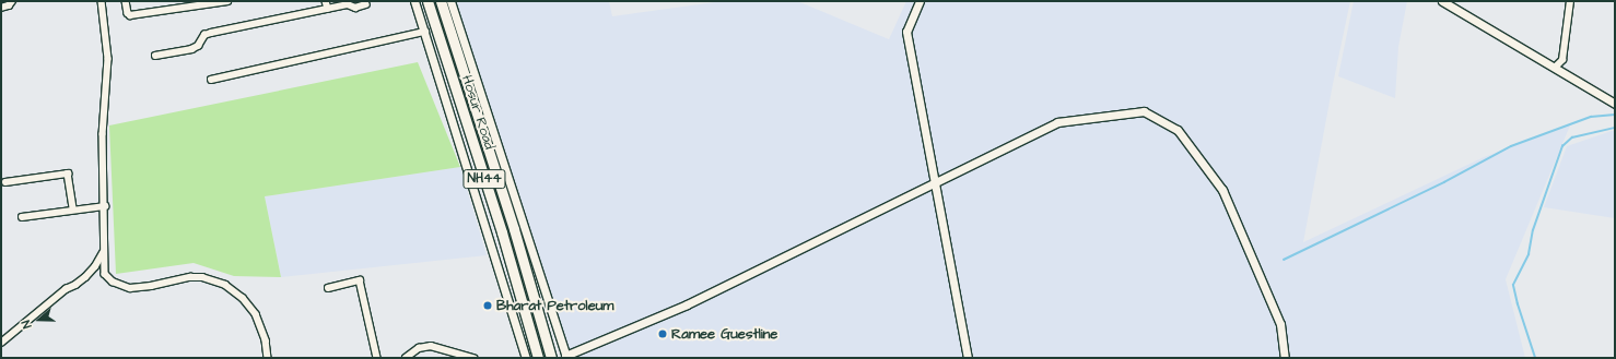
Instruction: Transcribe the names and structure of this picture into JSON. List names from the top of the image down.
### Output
{
  "streets": {
    "highway": ["Hosur Road", "NH44"]
  },
  "places": ["Bharat Petroleum", "Ramee Guestline"],
  "north": "left"
}
